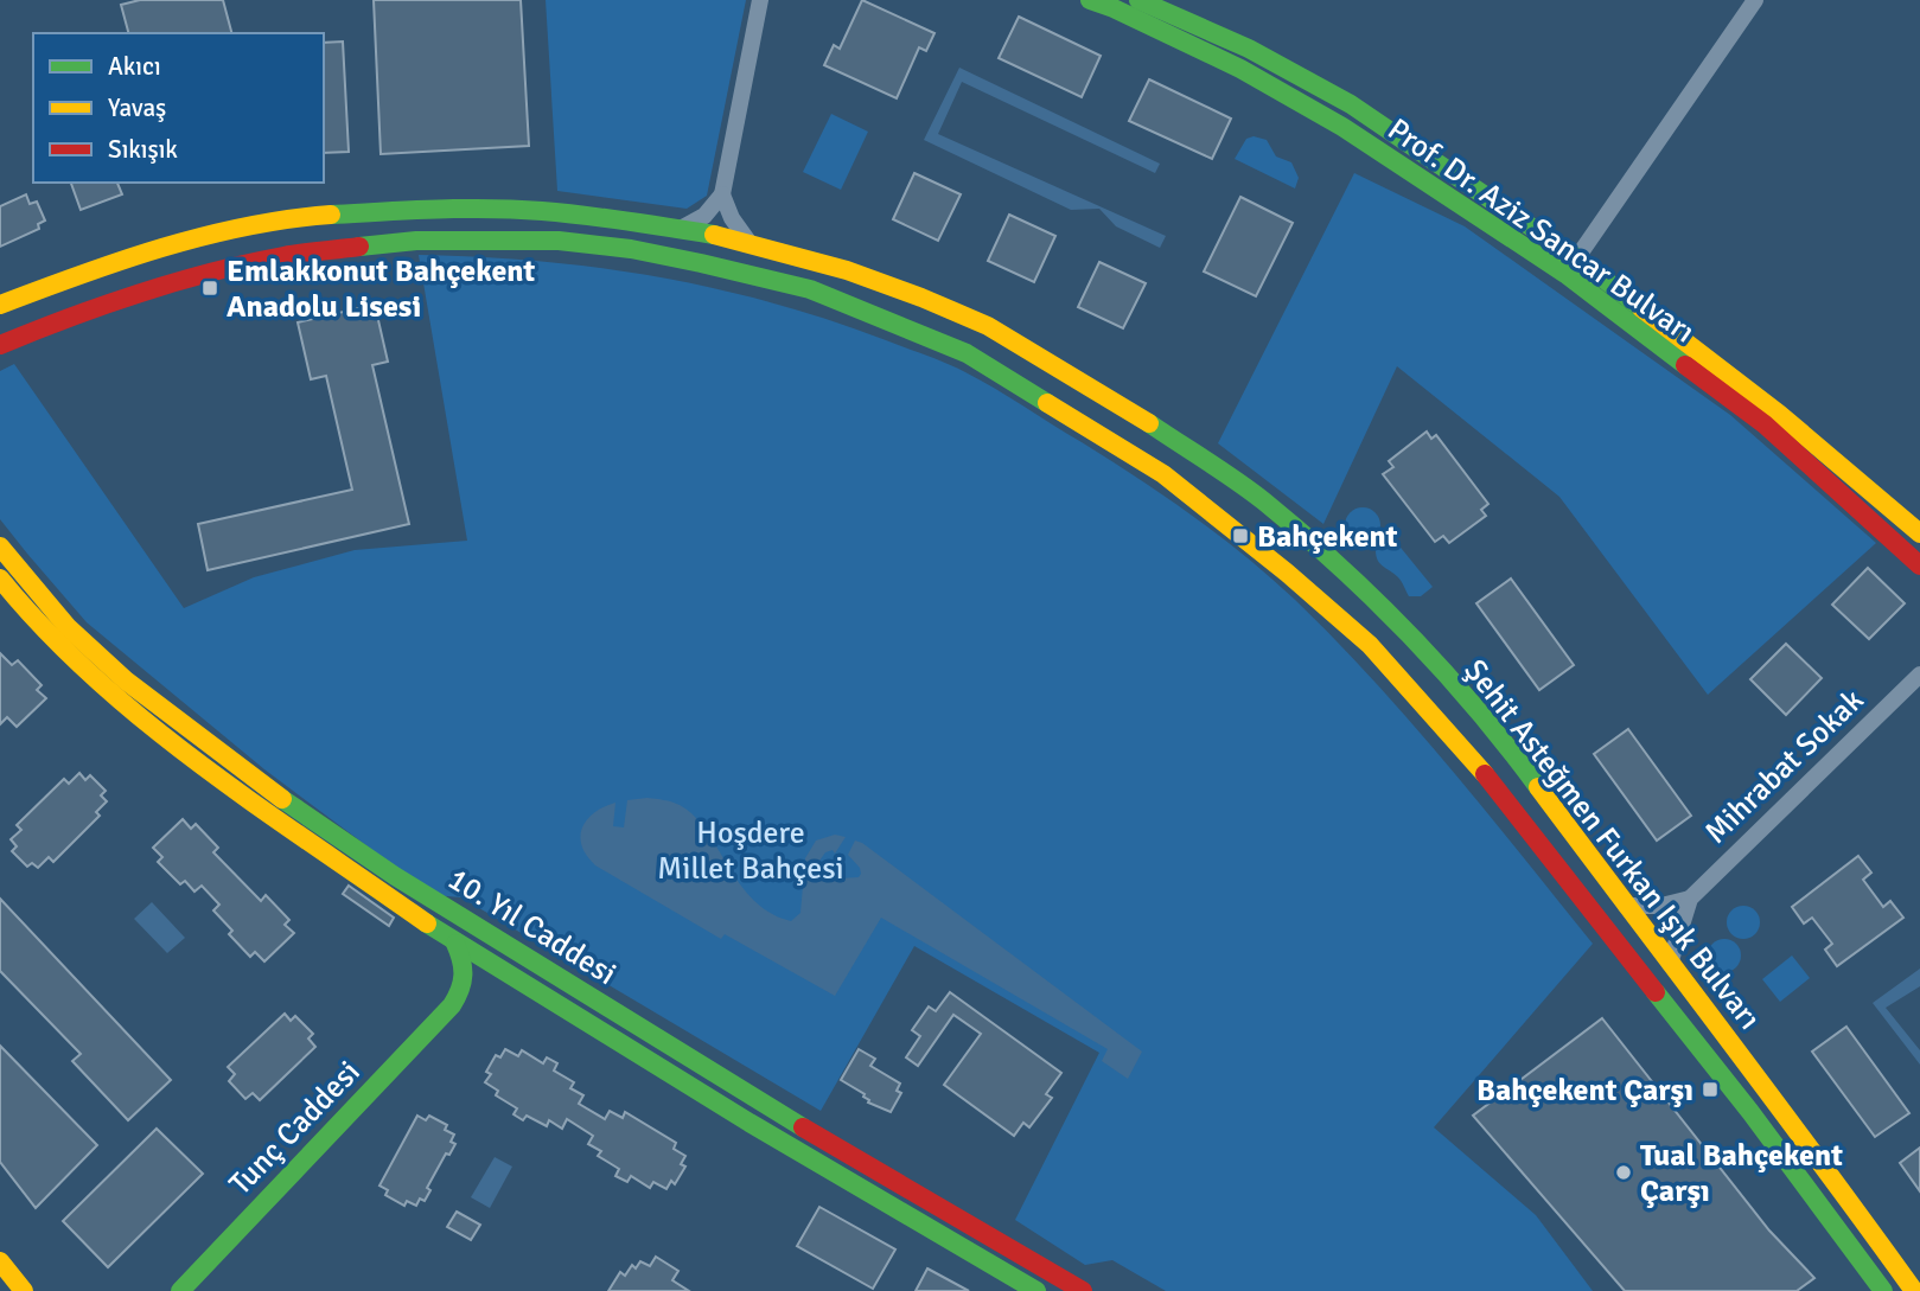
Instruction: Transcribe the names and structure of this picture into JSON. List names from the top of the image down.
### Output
{
  "streets": {
    "main road": [
      "Prof. Dr. Aziz Sancar Bulvarı",
      "Şehit Asteğmen Furkan Işık Bulvarı",
      "10. Yıl Caddesi",
      "Tunç Caddesi"
    ],
    "street": ["Mihrabat Sokak"]
  },
  "crossings": [
    ["10. Yıl Caddesi", "Tunç Caddesi"]
  ],
  "parks": ["Hoşdere Millet Bahçesi"],
  "places": {
    "transit": ["Emlakkonut Bahçekent Anadolu Lisesi", "Bahçekent", "Bahçekent Çarşı"],
    "other": ["Tual Bahçekent Çarşı"]
  },
  "legend": ["Akıcı", "Yavaş", "Sıkışık"]
}
